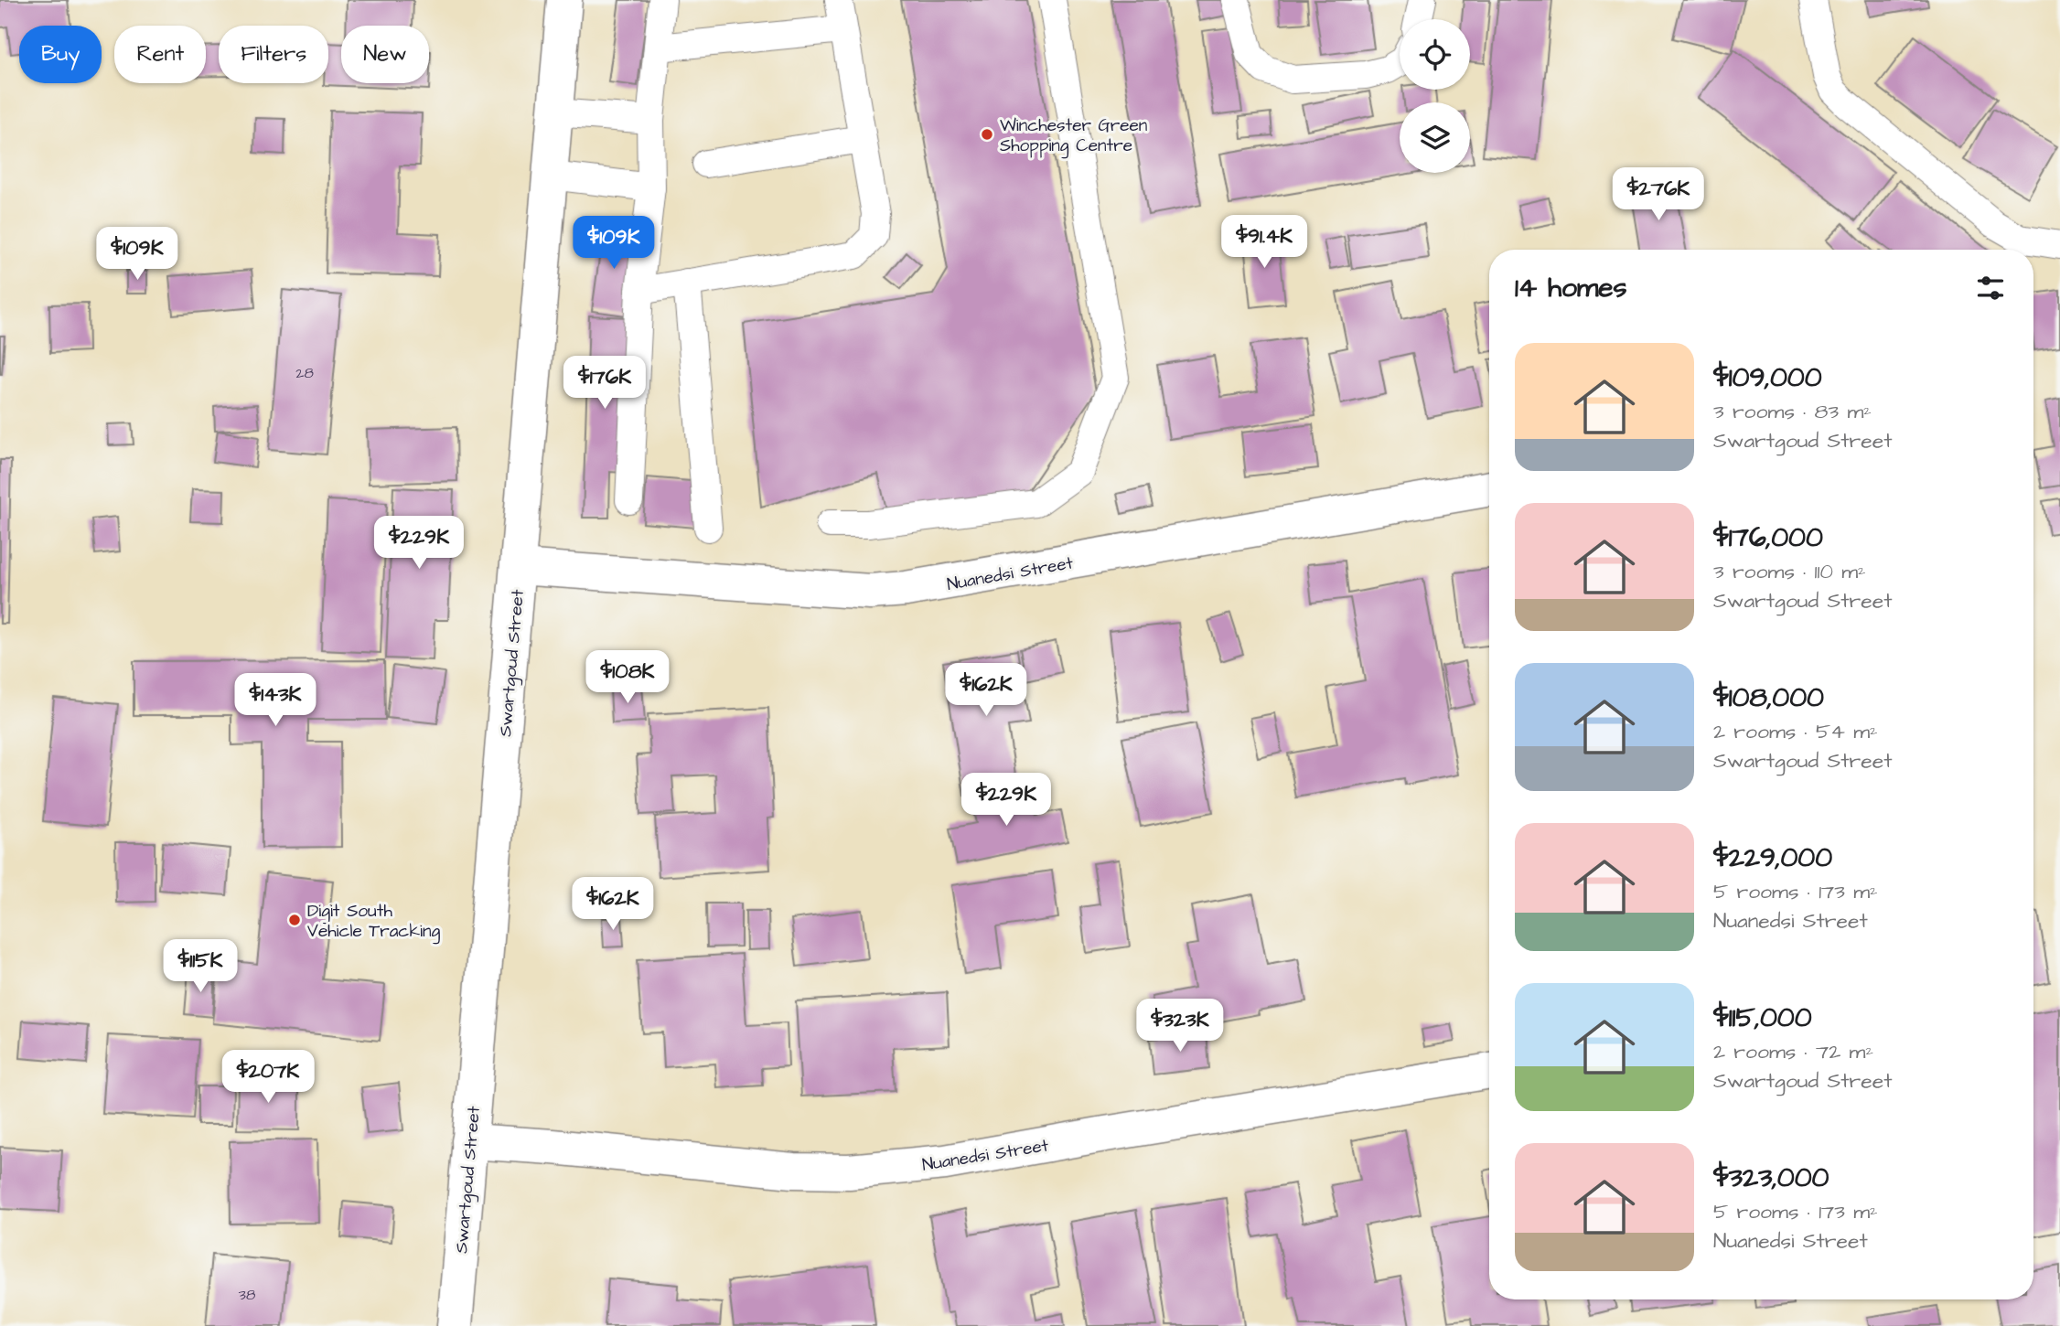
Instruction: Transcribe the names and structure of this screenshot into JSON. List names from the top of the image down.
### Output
{
  "streets": {
    "street": ["Nuanedsi Street", "Swartgoud Street"]
  },
  "crossings": [
    ["Nuanedsi Street", "Swartgoud Street"]
  ],
  "places": ["Winchester Green Shopping Centre", "Digit South Vehicle Tracking"],
  "house_numbers": ["28", "38"],
  "page": {
    "chip": [
      "Buy",
      "Rent",
      "Filters",
      "New"
    ],
    "price": [
      "$276K",
      "$91.4K",
      "$109K",
      "$109K",
      "$176K",
      "$229K",
      "$108K",
      "$162K",
      "$143K",
      "$229K",
      "$162K",
      "$115K",
      "$323K",
      "$207K"
    ],
    "heading": "14 homes",
    "list": [
      {
        "name": "$109,000",
        "note": "3 rooms · 83 m² · Swartgoud Street"
      },
      {
        "name": "$176,000",
        "note": "3 rooms · 110 m² · Swartgoud Street"
      },
      {
        "name": "$108,000",
        "note": "2 rooms · 54 m² · Swartgoud Street"
      },
      {
        "name": "$229,000",
        "note": "5 rooms · 173 m² · Nuanedsi Street"
      },
      {
        "name": "$115,000",
        "note": "2 rooms · 72 m² · Swartgoud Street"
      },
      {
        "name": "$323,000",
        "note": "5 rooms · 173 m² · Nuanedsi Street"
      }
    ]
  }
}
